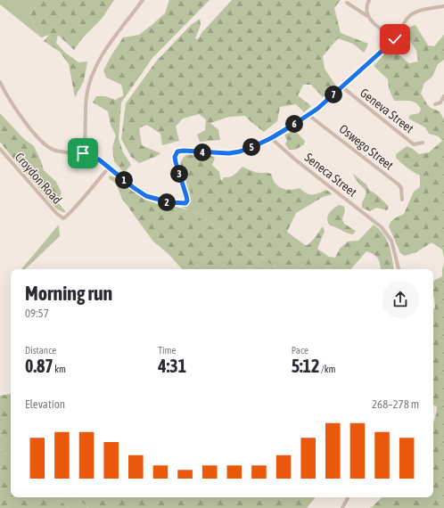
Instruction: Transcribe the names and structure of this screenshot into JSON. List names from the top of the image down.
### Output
{
  "streets": {
    "street": [
      "Geneva Street",
      "Oswego Street",
      "Seneca Street",
      "Croydon Road"
    ]
  },
  "page": {
    "pins": [
      "7",
      "6",
      "5",
      "4",
      "3",
      "1",
      "2"
    ],
    "heading": ["Morning run", "09:57"],
    "stats": [
      ["Distance", "0.87 km"],
      ["Time", "4:31"],
      ["Pace", "5:12 /km"]
    ],
    "chart": ["Elevation", "268–278 m"]
  }
}
